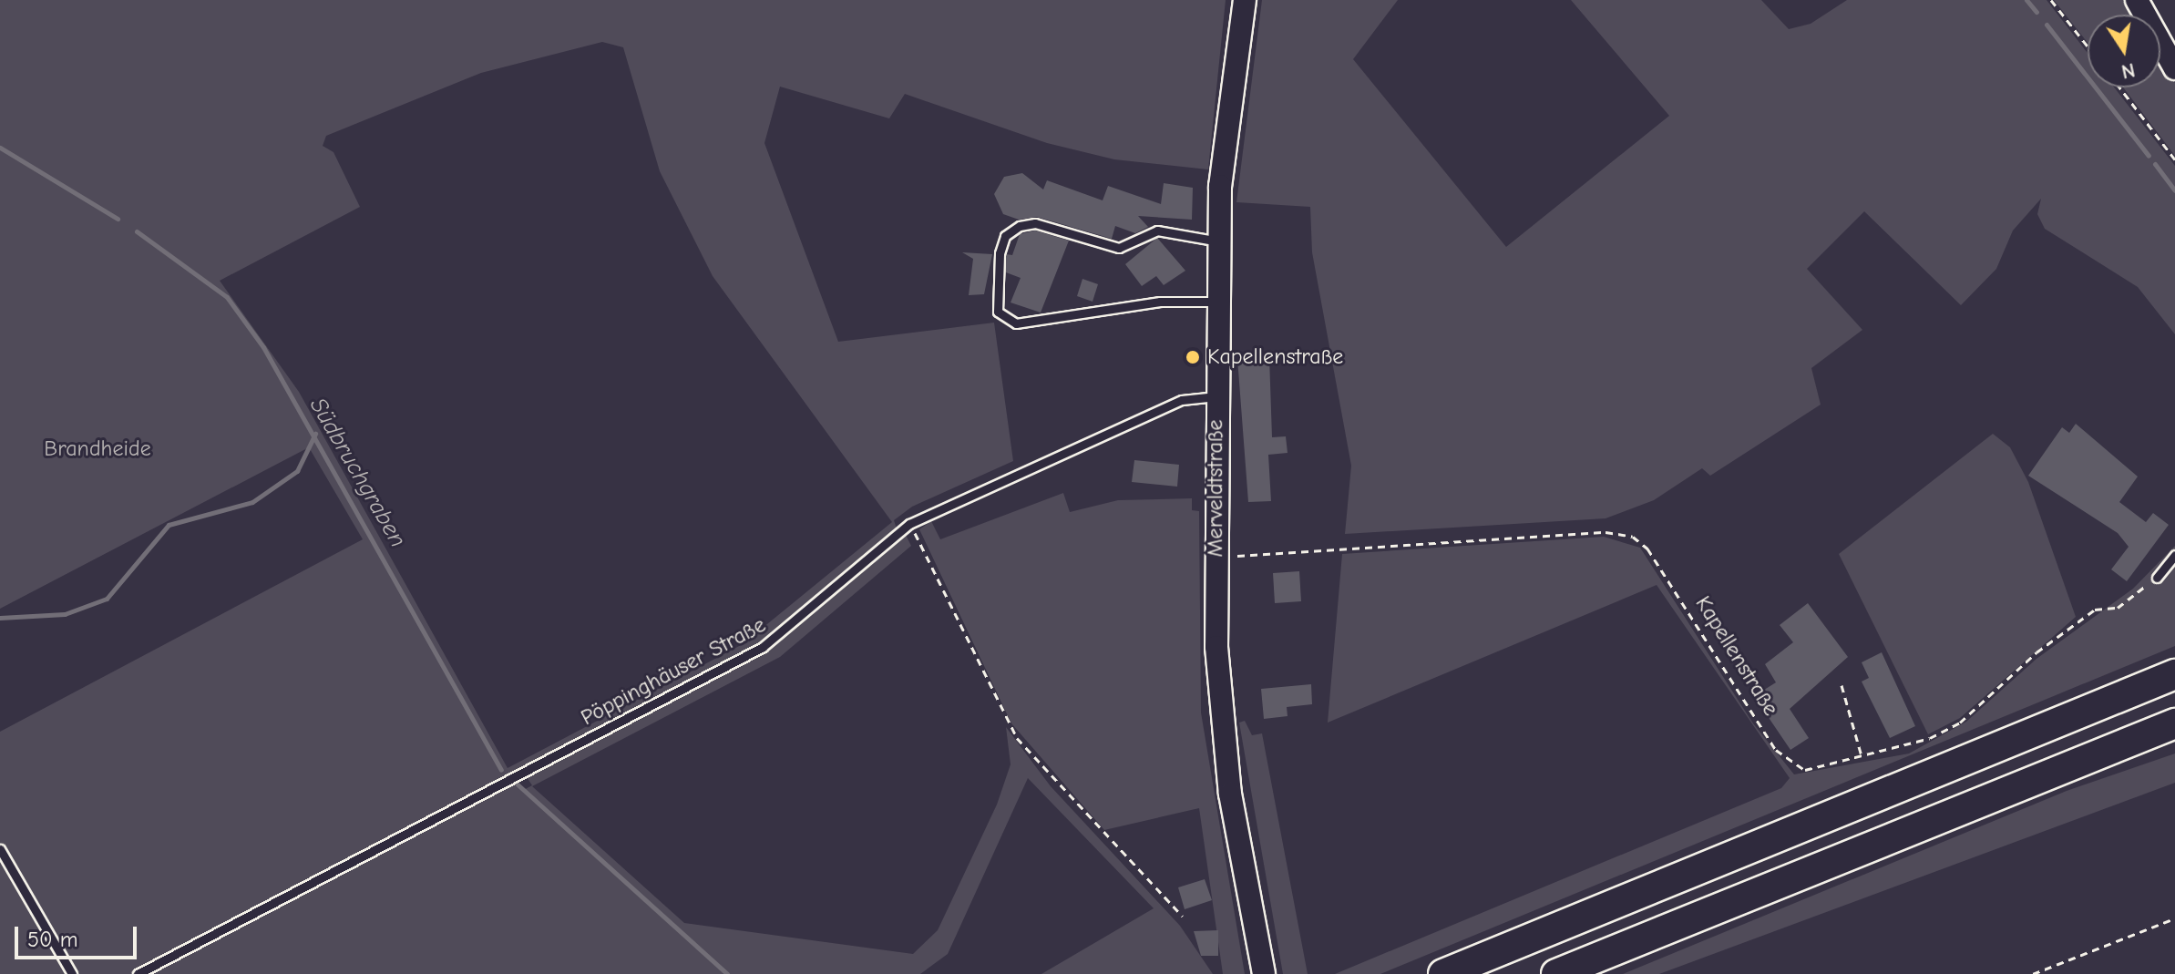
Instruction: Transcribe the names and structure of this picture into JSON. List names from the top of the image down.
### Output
{
  "streets": {
    "street": ["Merveldtstraße"],
    "lane": ["Pöppinghäuser Straße"],
    "path": ["Kapellenstraße"]
  },
  "crossings": [
    ["Merveldtstraße", "Kapellenstraße"],
    ["Merveldtstraße", "Pöppinghäuser Straße"]
  ],
  "water": ["Südbruchgraben"],
  "parks": ["Brandheide"],
  "places": ["Kapellenstraße"],
  "scale_bar": "50 m",
  "north": "bottom"
}
